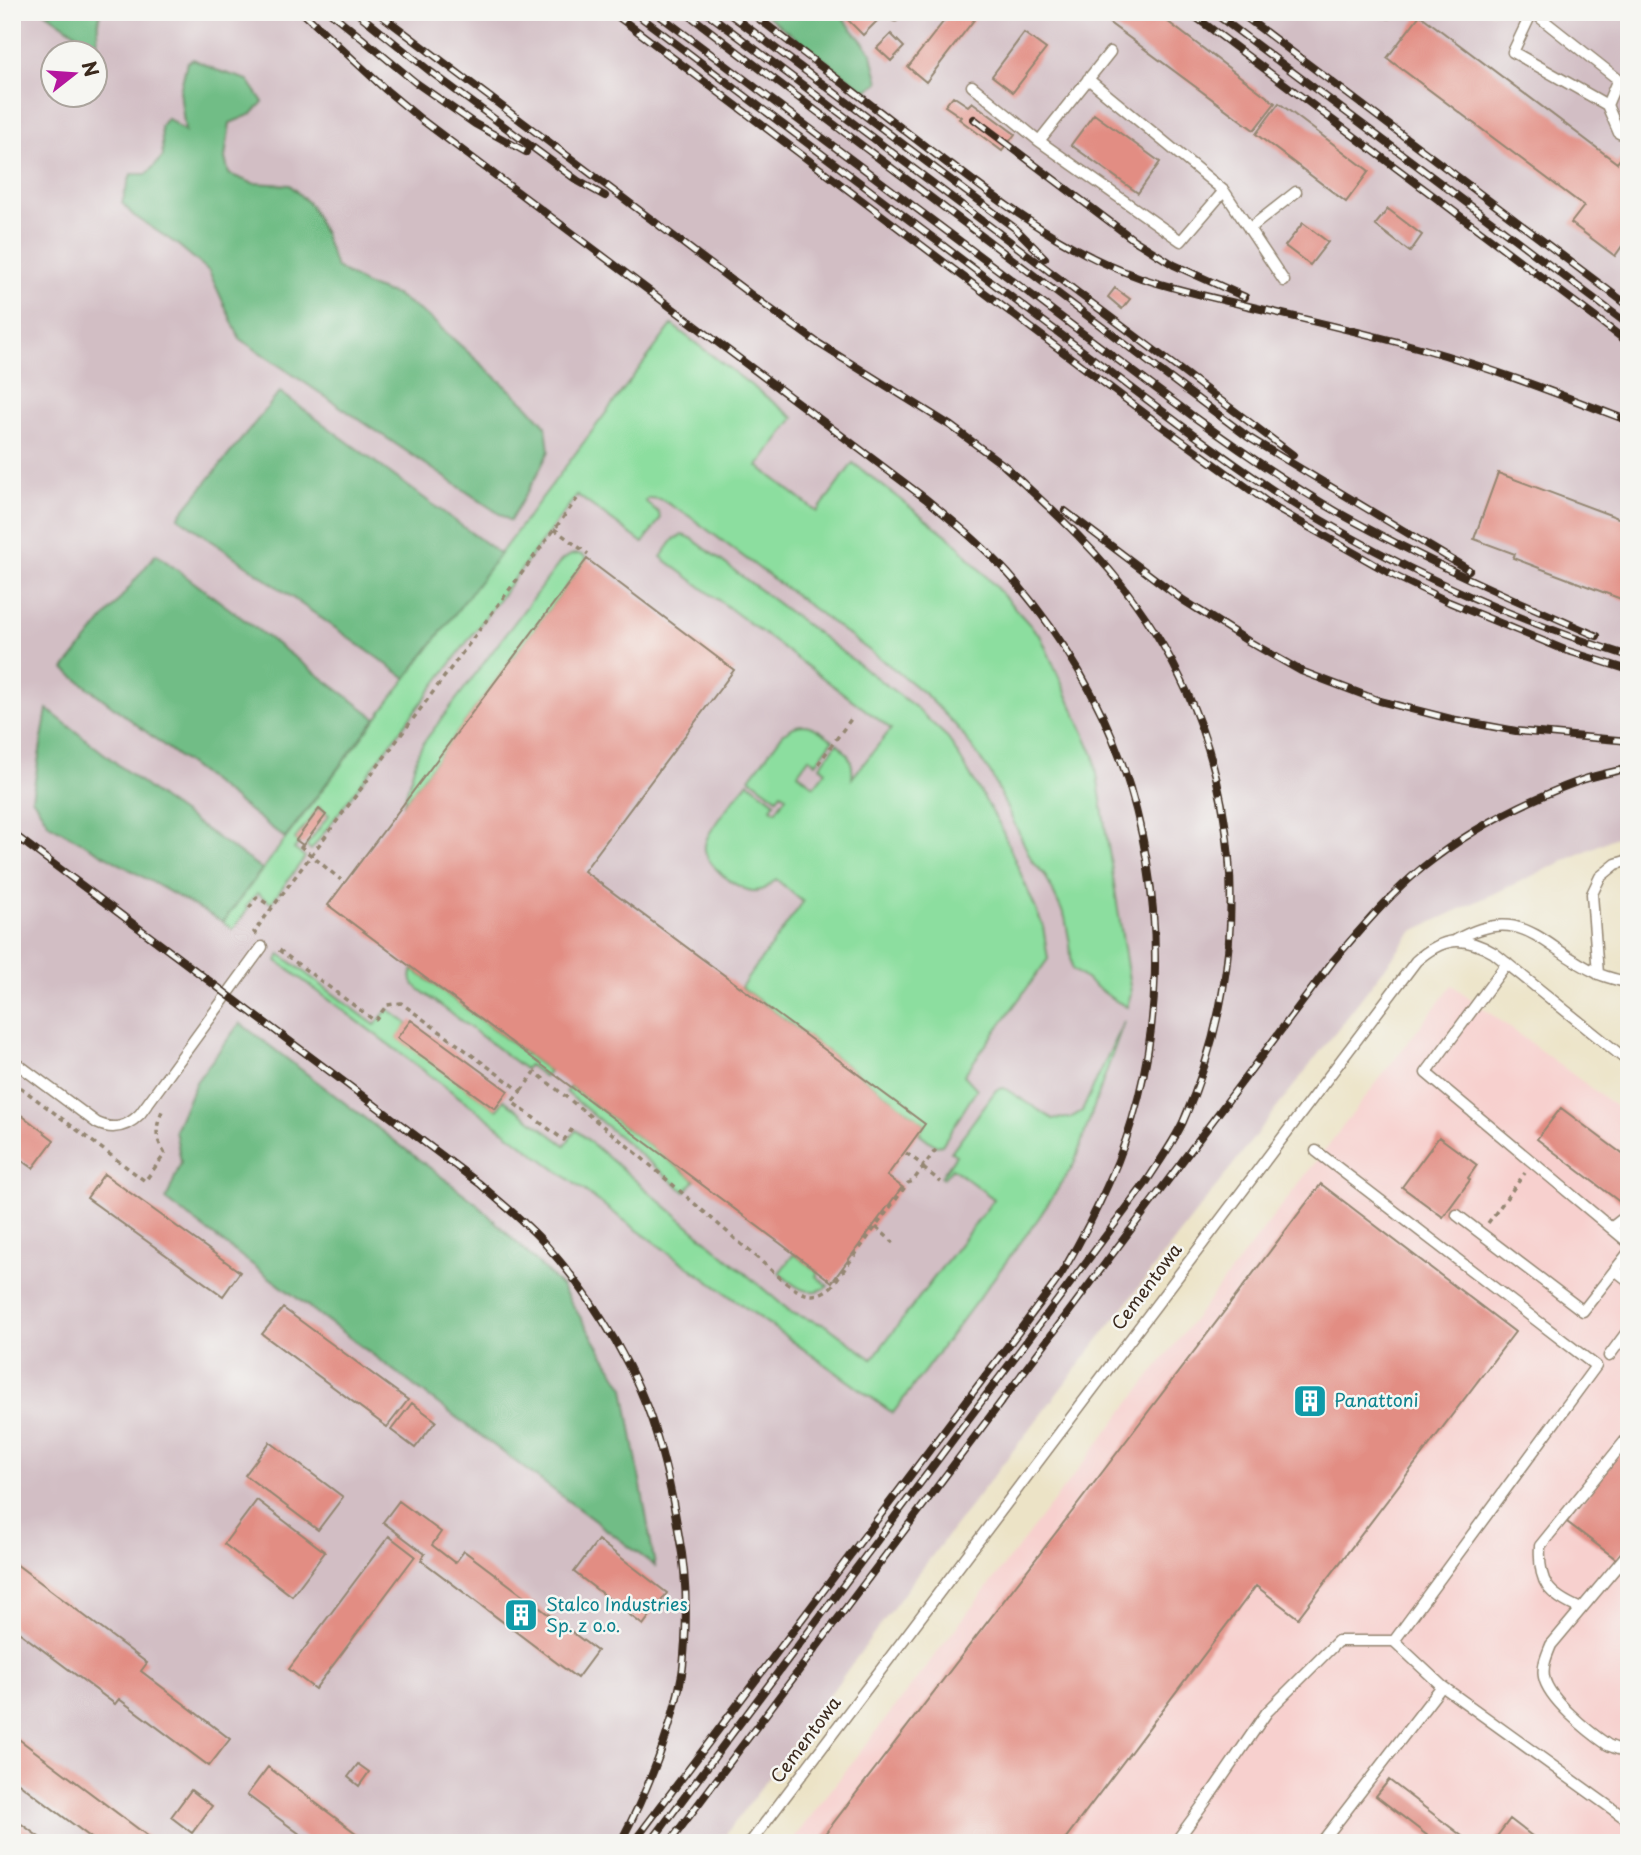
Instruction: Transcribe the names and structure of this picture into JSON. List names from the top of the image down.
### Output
{
  "streets": {
    "lane": ["Cementowa"]
  },
  "places": {
    "building": ["Panattoni", "Stalco Industries Sp. z o.o."]
  },
  "north": "right"
}
